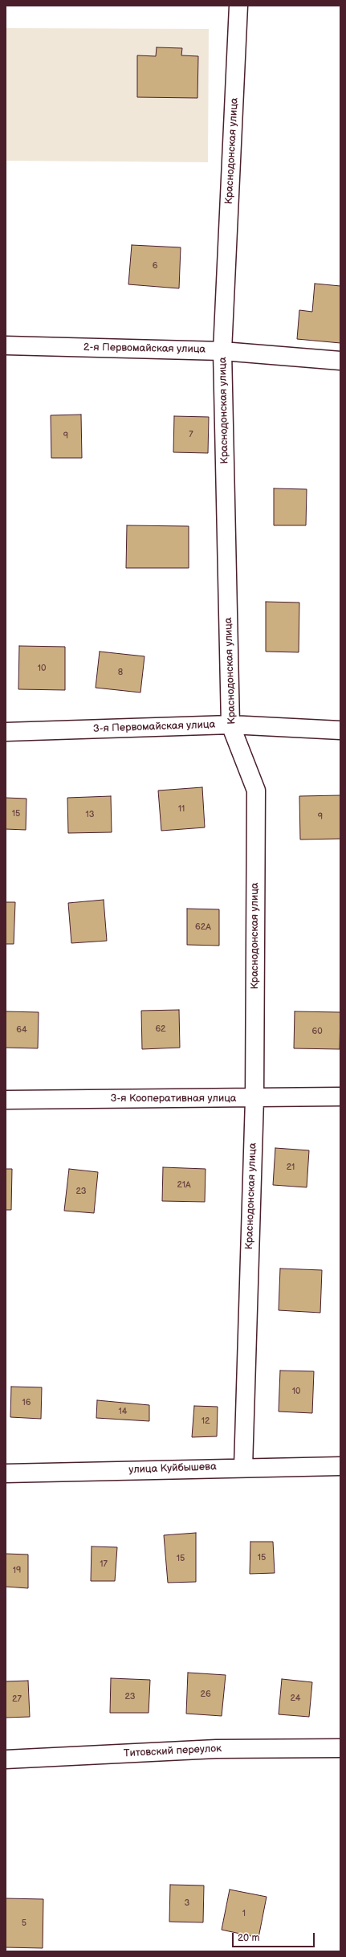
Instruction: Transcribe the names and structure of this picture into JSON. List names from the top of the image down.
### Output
{
  "streets": {
    "street": [
      "Краснодонская улица",
      "2-я Первомайская улица",
      "3-я Первомайская улица",
      "3-я Кооперативная улица",
      "улица Куйбышева",
      "Титовский переулок"
    ]
  },
  "crossings": [
    ["Краснодонская улица", "2-я Первомайская улица"],
    ["Краснодонская улица", "3-я Первомайская улица"],
    ["Краснодонская улица", "3-я Кооперативная улица"],
    ["Краснодонская улица", "улица Куйбышева"]
  ],
  "house_numbers": [
    "6",
    "7",
    "9",
    "10",
    "8",
    "11",
    "15",
    "13",
    "9",
    "62А",
    "62",
    "64",
    "60",
    "21",
    "21А",
    "23",
    "10",
    "16",
    "14",
    "12",
    "15",
    "15",
    "17",
    "19",
    "26",
    "23",
    "24",
    "27",
    "3",
    "1",
    "5"
  ],
  "scale_bar": "20 m"
}
